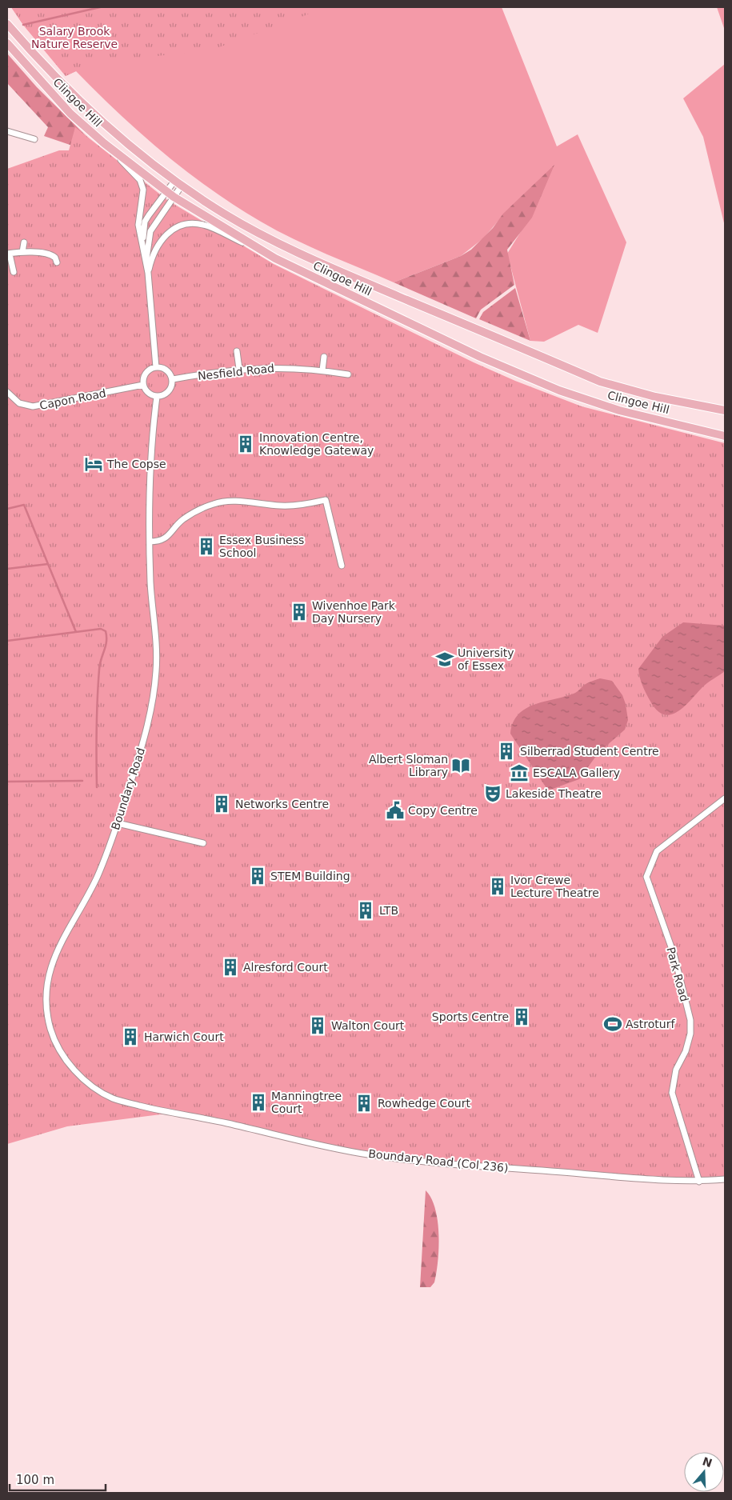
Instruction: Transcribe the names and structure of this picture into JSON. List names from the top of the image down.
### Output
{
  "streets": {
    "main road": ["Clingoe Hill"],
    "street": [
      "Nesfield Road",
      "Capon Road",
      "Boundary Road",
      "Park Road",
      "Boundary Road (Col 236)"
    ]
  },
  "crossings": [
    ["Nesfield Road", "Capon Road"],
    ["Nesfield Road", "Boundary Road"],
    ["Capon Road", "Boundary Road"],
    ["Boundary Road", "Boundary Road (Col 236)"],
    ["Park Road", "Boundary Road (Col 236)"]
  ],
  "parks": ["Salary Brook Nature Reserve"],
  "places": {
    "building": [
      "Innovation Centre, Knowledge Gateway",
      "Essex Business School",
      "Wivenhoe Park Day Nursery",
      "Silberrad Student Centre",
      "Networks Centre",
      "STEM Building",
      "Ivor Crewe Lecture Theatre",
      "LTB",
      "Alresford Court",
      "Sports Centre",
      "Walton Court",
      "Harwich Court",
      "Manningtree Court",
      "Rowhedge Court"
    ],
    "hotel": ["The Copse"],
    "school or university": ["University of Essex"],
    "library": ["Albert Sloman Library"],
    "museum": ["ESCALA Gallery"],
    "theatre": ["Lakeside Theatre"],
    "public building": ["Copy Centre"],
    "sports": ["Astroturf"]
  },
  "scale_bar": "100 m",
  "north": "top"
}
